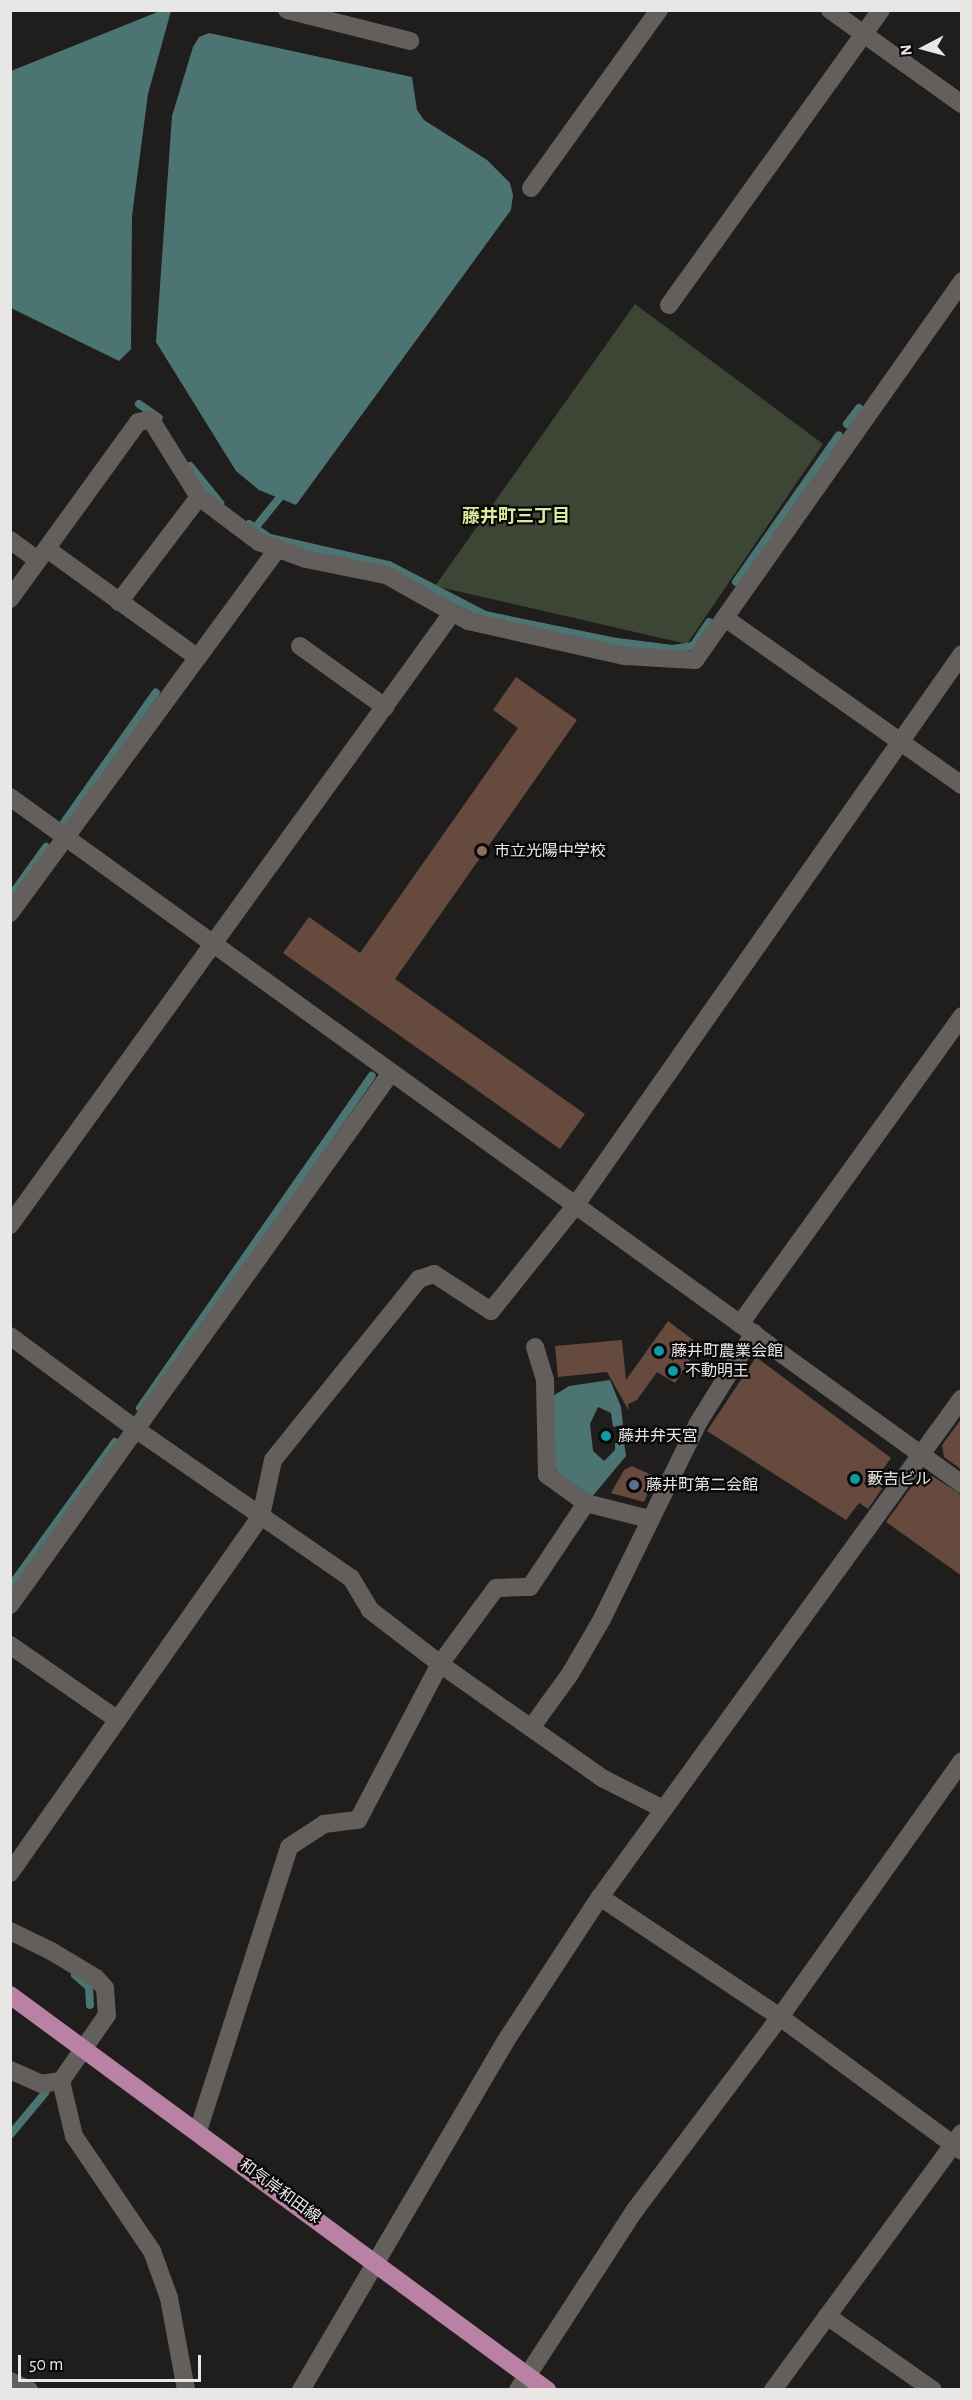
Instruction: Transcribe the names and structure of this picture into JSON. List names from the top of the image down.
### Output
{
  "streets": {
    "main road": ["和気岸和田線"]
  },
  "districts": ["藤井町三丁目"],
  "places": [
    "市立光陽中学校",
    "藤井町農業会館",
    "不動明王",
    "藤井弁天宮",
    "藪吉ビル",
    "藤井町第二会館"
  ],
  "scale_bar": "50 m",
  "north": "left"
}
